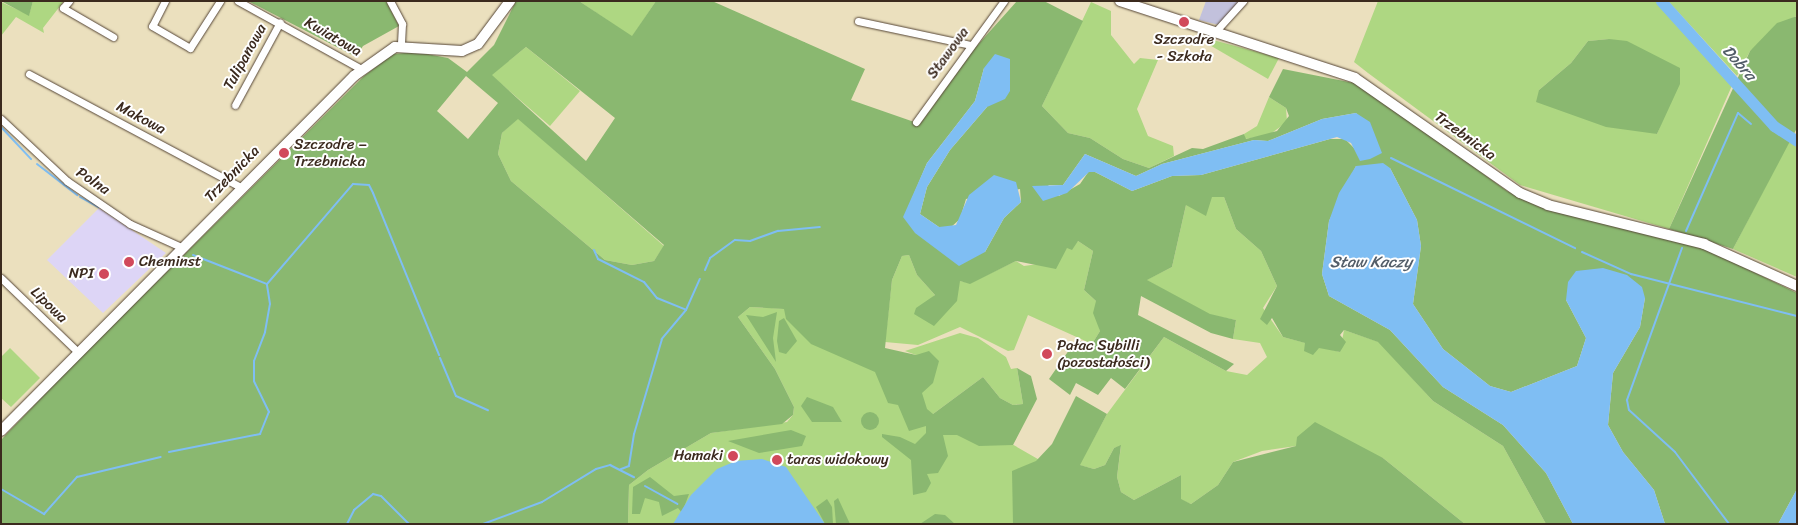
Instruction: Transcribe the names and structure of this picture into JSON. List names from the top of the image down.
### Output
{
  "streets": {
    "street": [
      "Kwiatowa",
      "Stawowa",
      "Tulipanowa",
      "Makowa",
      "Trzebnicka",
      "Polna",
      "Lipowa"
    ]
  },
  "crossings": [
    ["Kwiatowa", "Tulipanowa"],
    ["Kwiatowa", "Trzebnicka"],
    ["Makowa", "Trzebnicka"],
    ["Trzebnicka", "Polna"],
    ["Trzebnicka", "Lipowa"]
  ],
  "water": ["Dobra", "Staw Kaczy"],
  "places": [
    "Szczodre - Szkoła",
    "Szczodre – Trzebnicka",
    "Cheminst",
    "NPI",
    "Pałac Sybilli (pozostałości)",
    "Hamaki",
    "taras widokowy"
  ]
}
